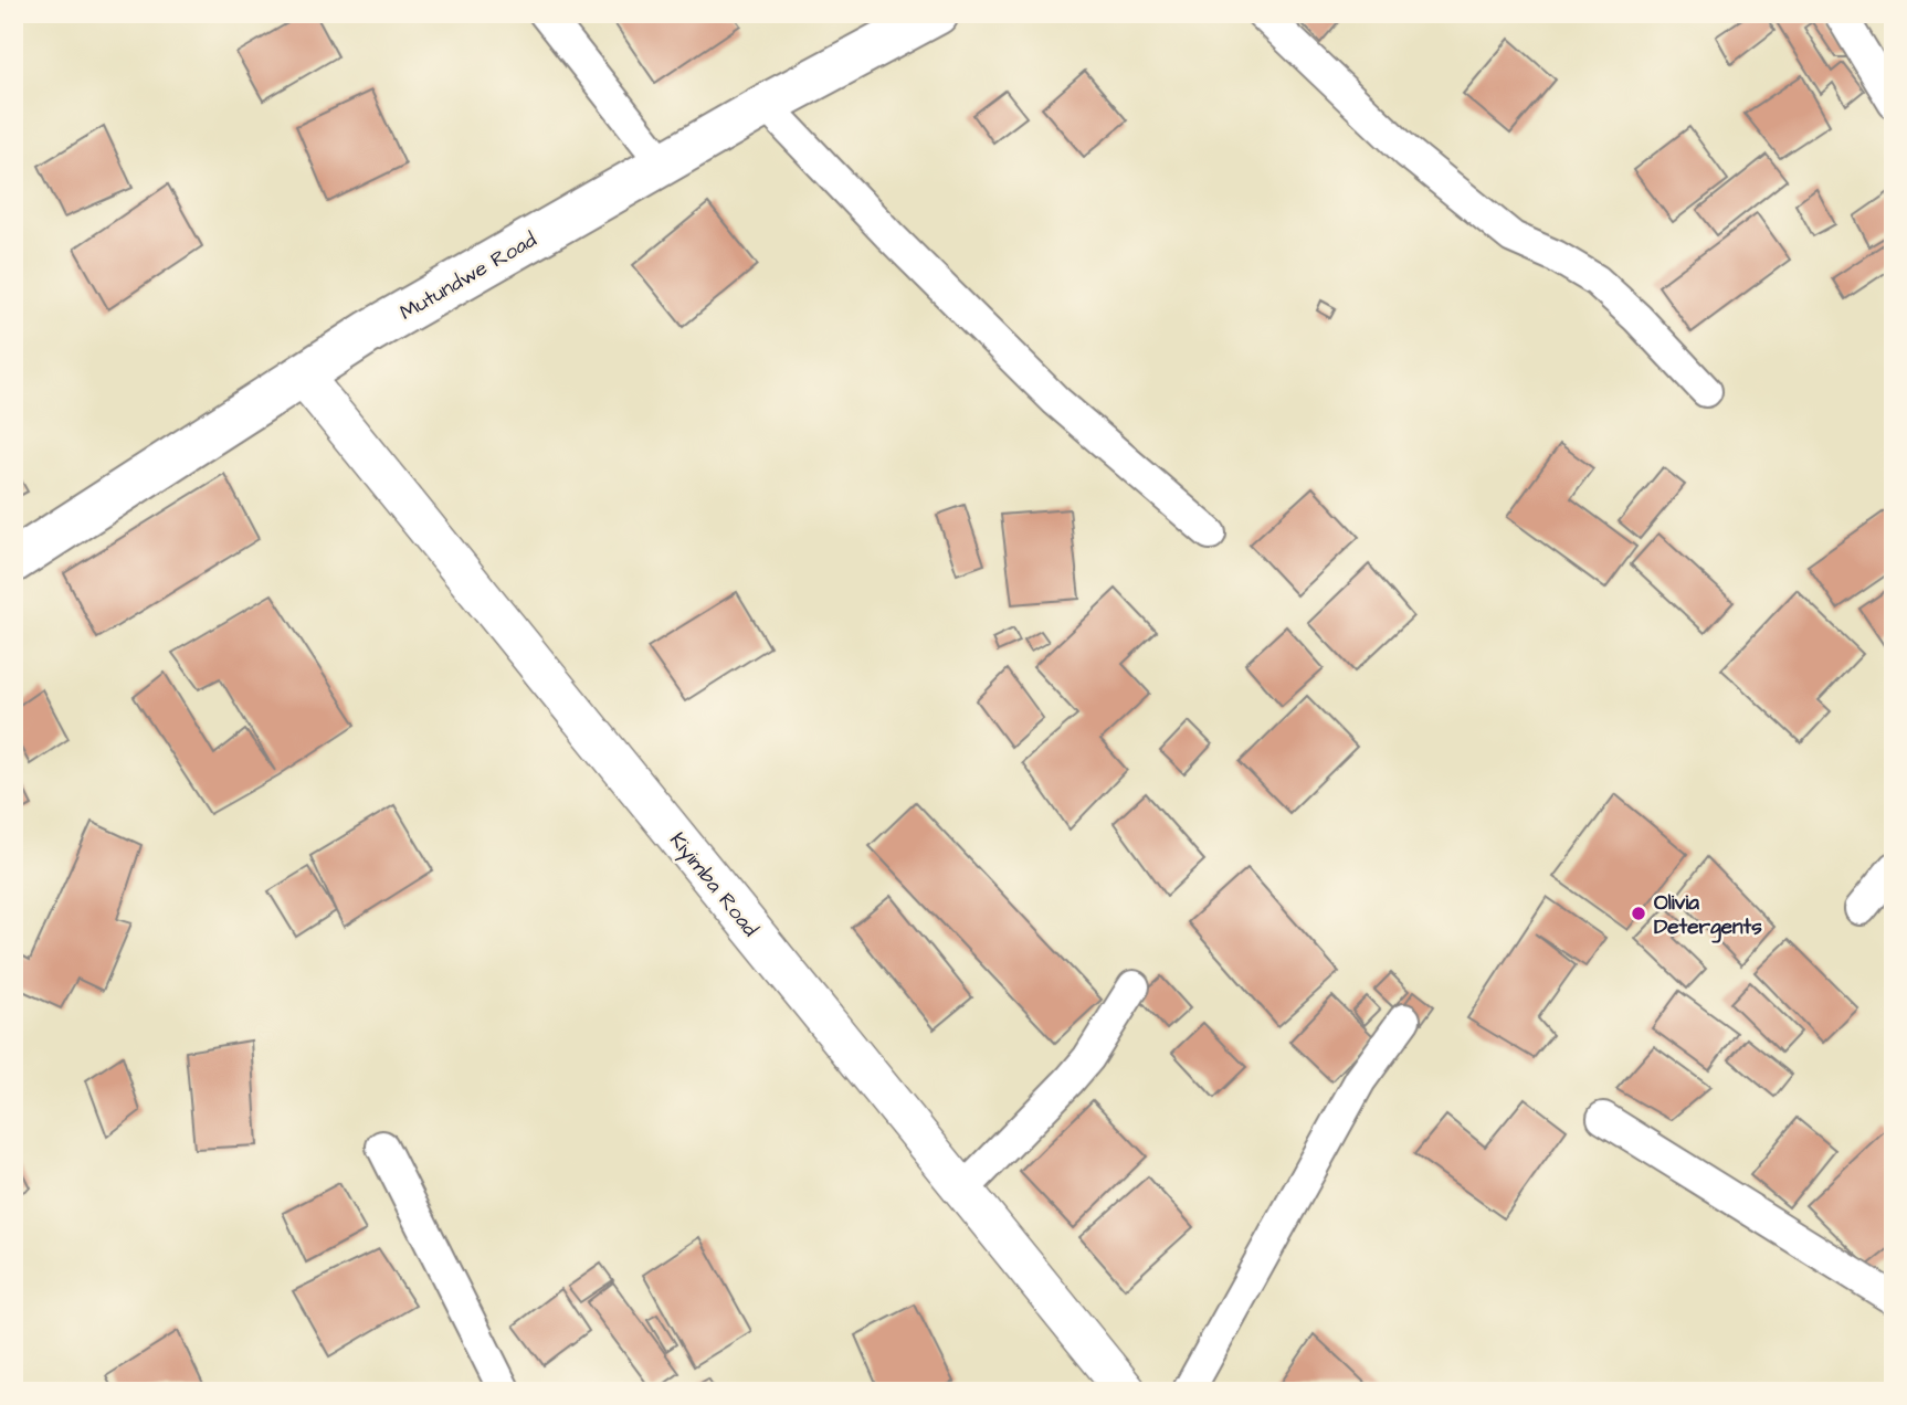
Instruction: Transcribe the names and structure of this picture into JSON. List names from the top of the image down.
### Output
{
  "streets": {
    "main road": ["Mutundwe Road"],
    "street": ["Kiyimba Road"]
  },
  "crossings": [
    ["Mutundwe Road", "Kiyimba Road"]
  ],
  "places": ["Olivia Detergents"]
}
